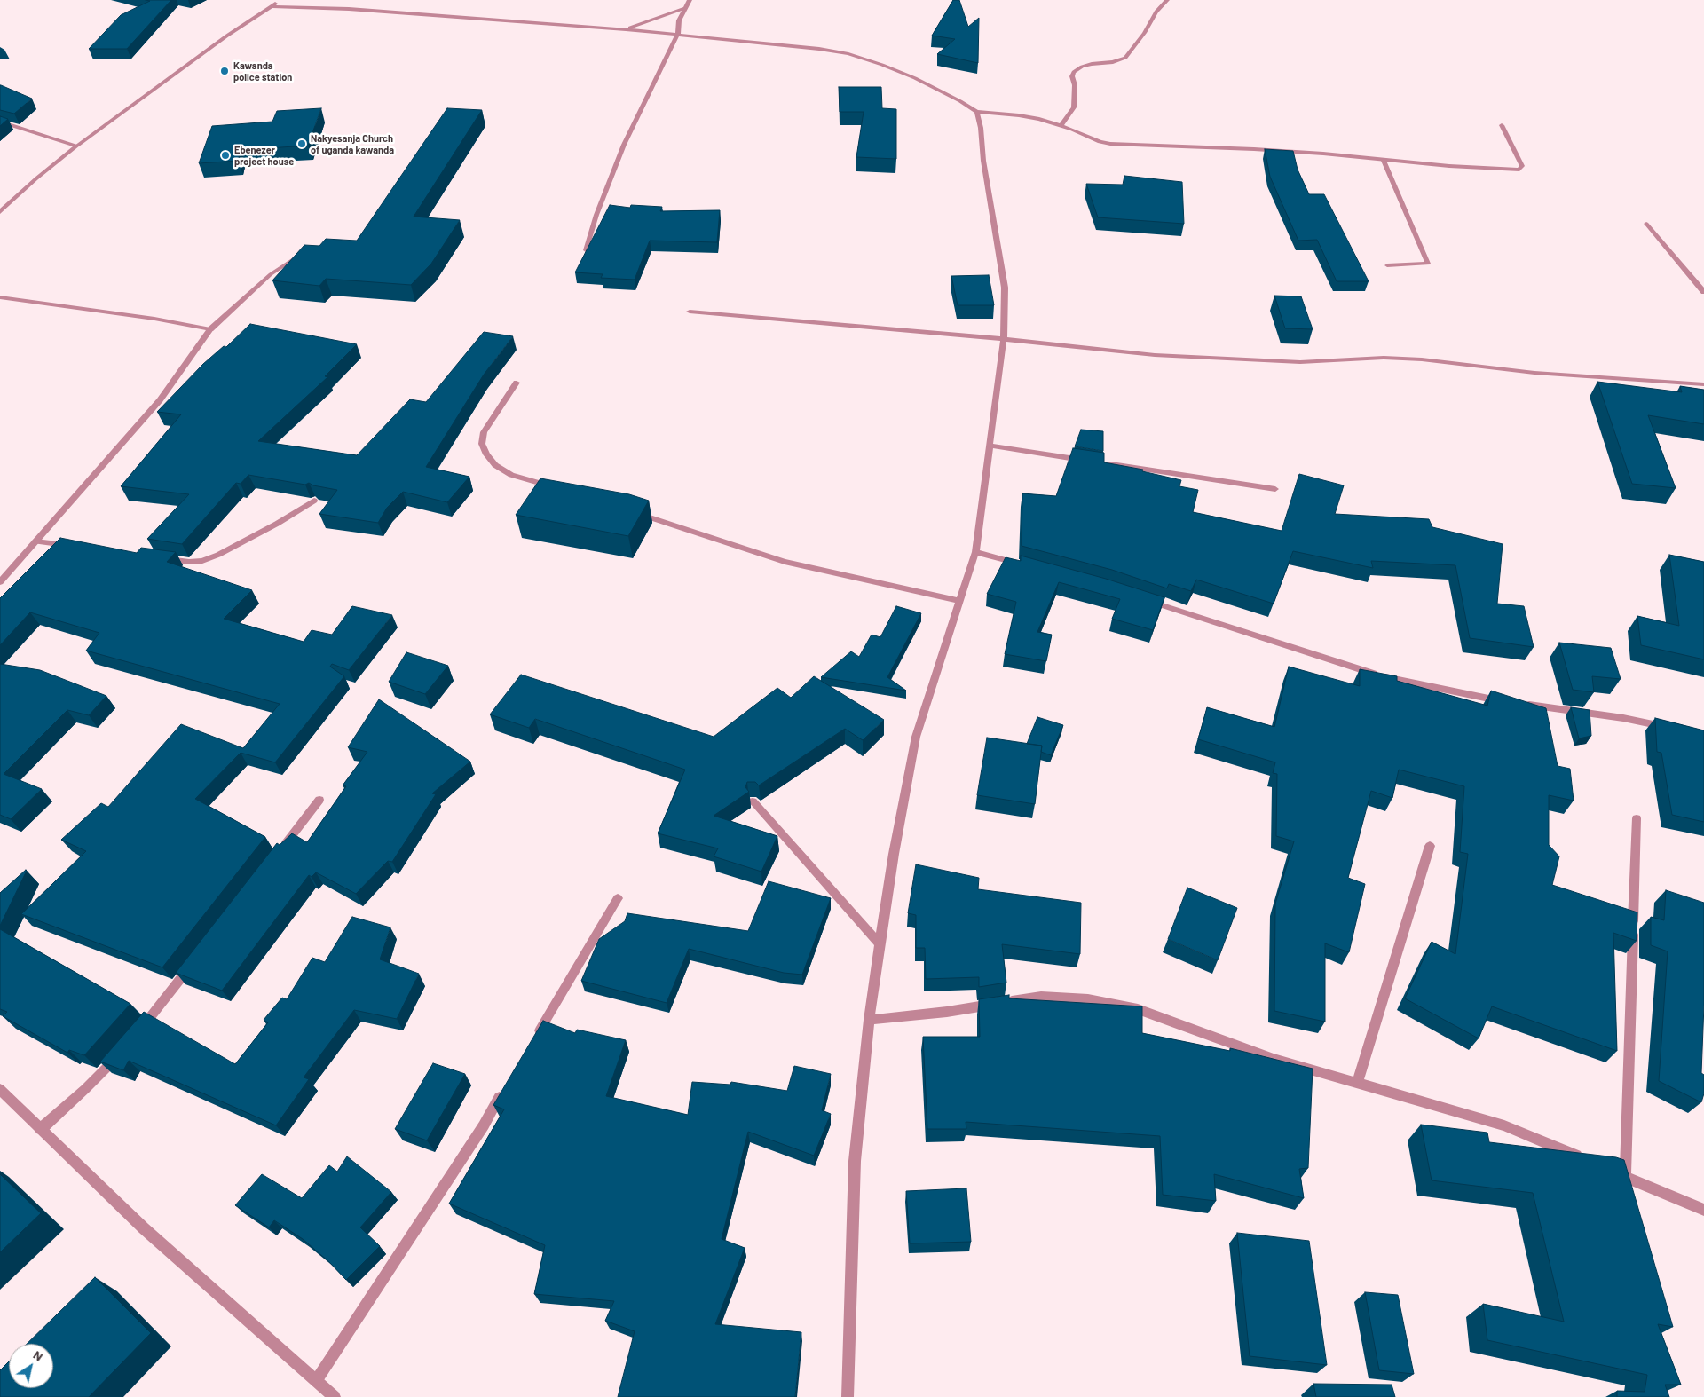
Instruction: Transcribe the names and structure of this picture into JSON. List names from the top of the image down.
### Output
{
  "places": ["Kawanda police station", "Nakyesanja Church of uganda kawanda", "Ebenezer project house"],
  "north": "top right"
}
